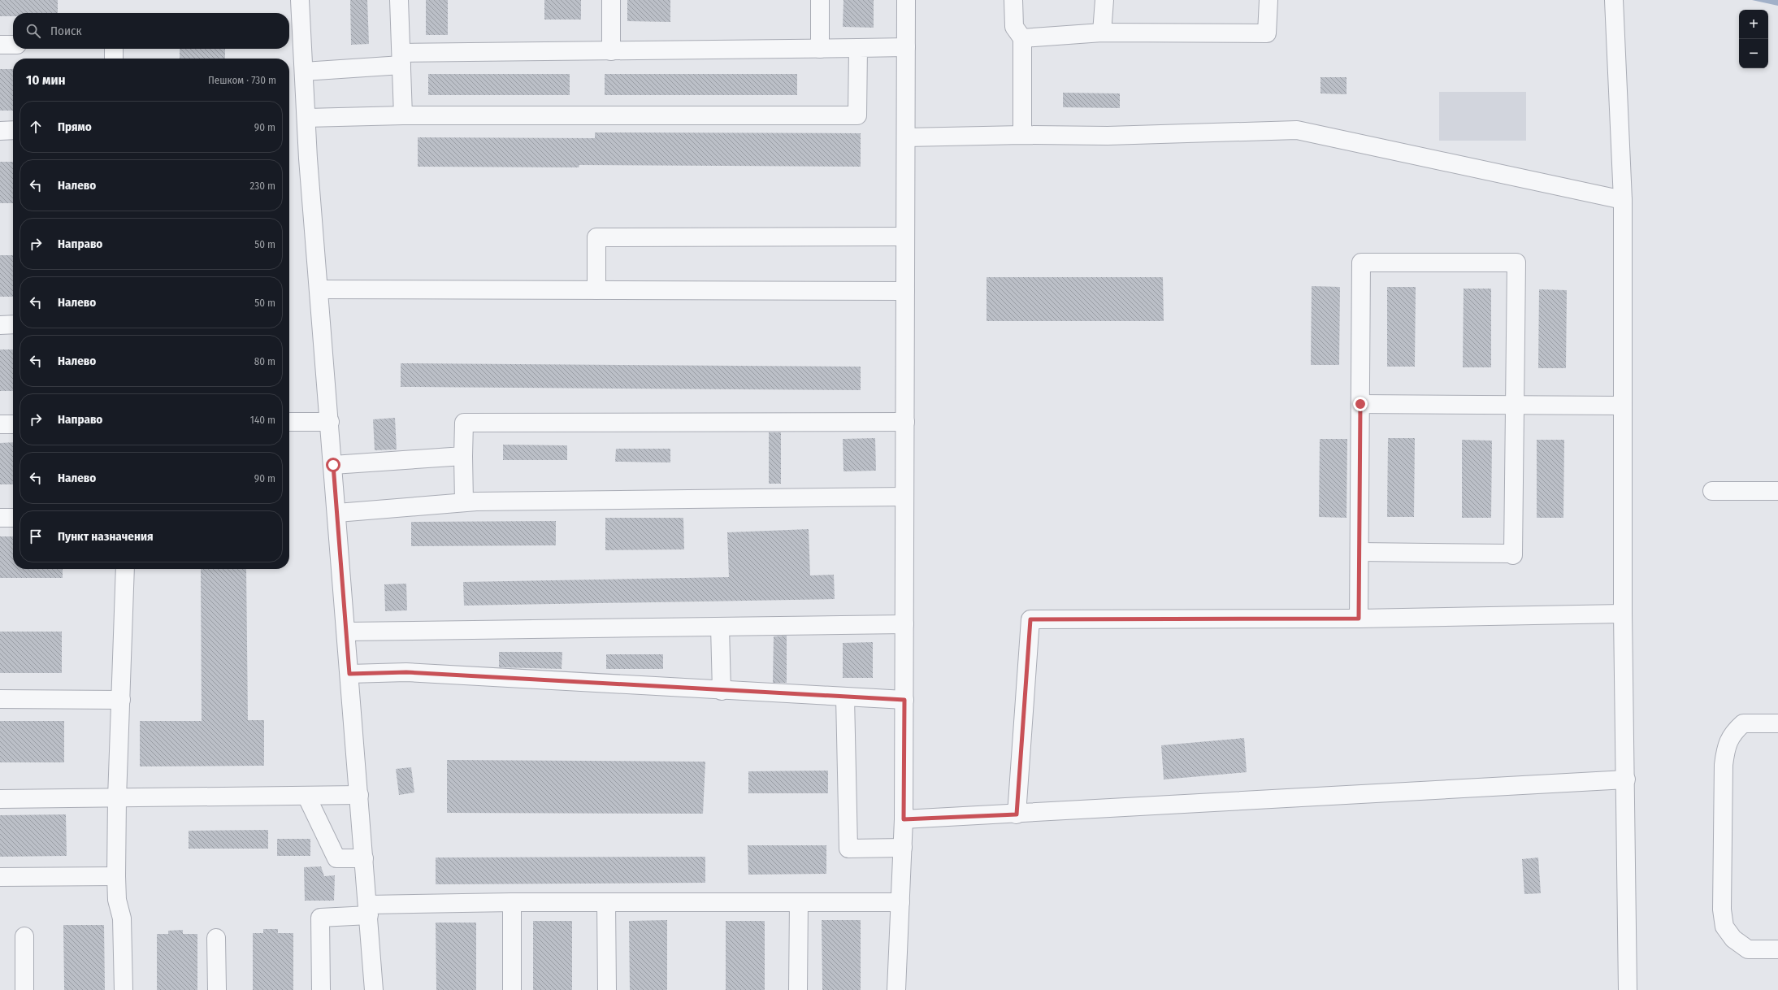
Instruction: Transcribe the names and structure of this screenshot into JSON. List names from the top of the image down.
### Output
{
  "page": {
    "map_buttons": ["+", "−"],
    "search": "Поиск",
    "heading": ["10 мин", "Пешком · 730 m"],
    "list": [
      ["Прямо", "90 m"],
      ["Налево", "230 m"],
      ["Направо", "50 m"],
      ["Налево", "50 m"],
      ["Налево", "80 m"],
      ["Направо", "140 m"],
      ["Налево", "90 m"],
      "Пункт назначения"
    ]
  }
}
